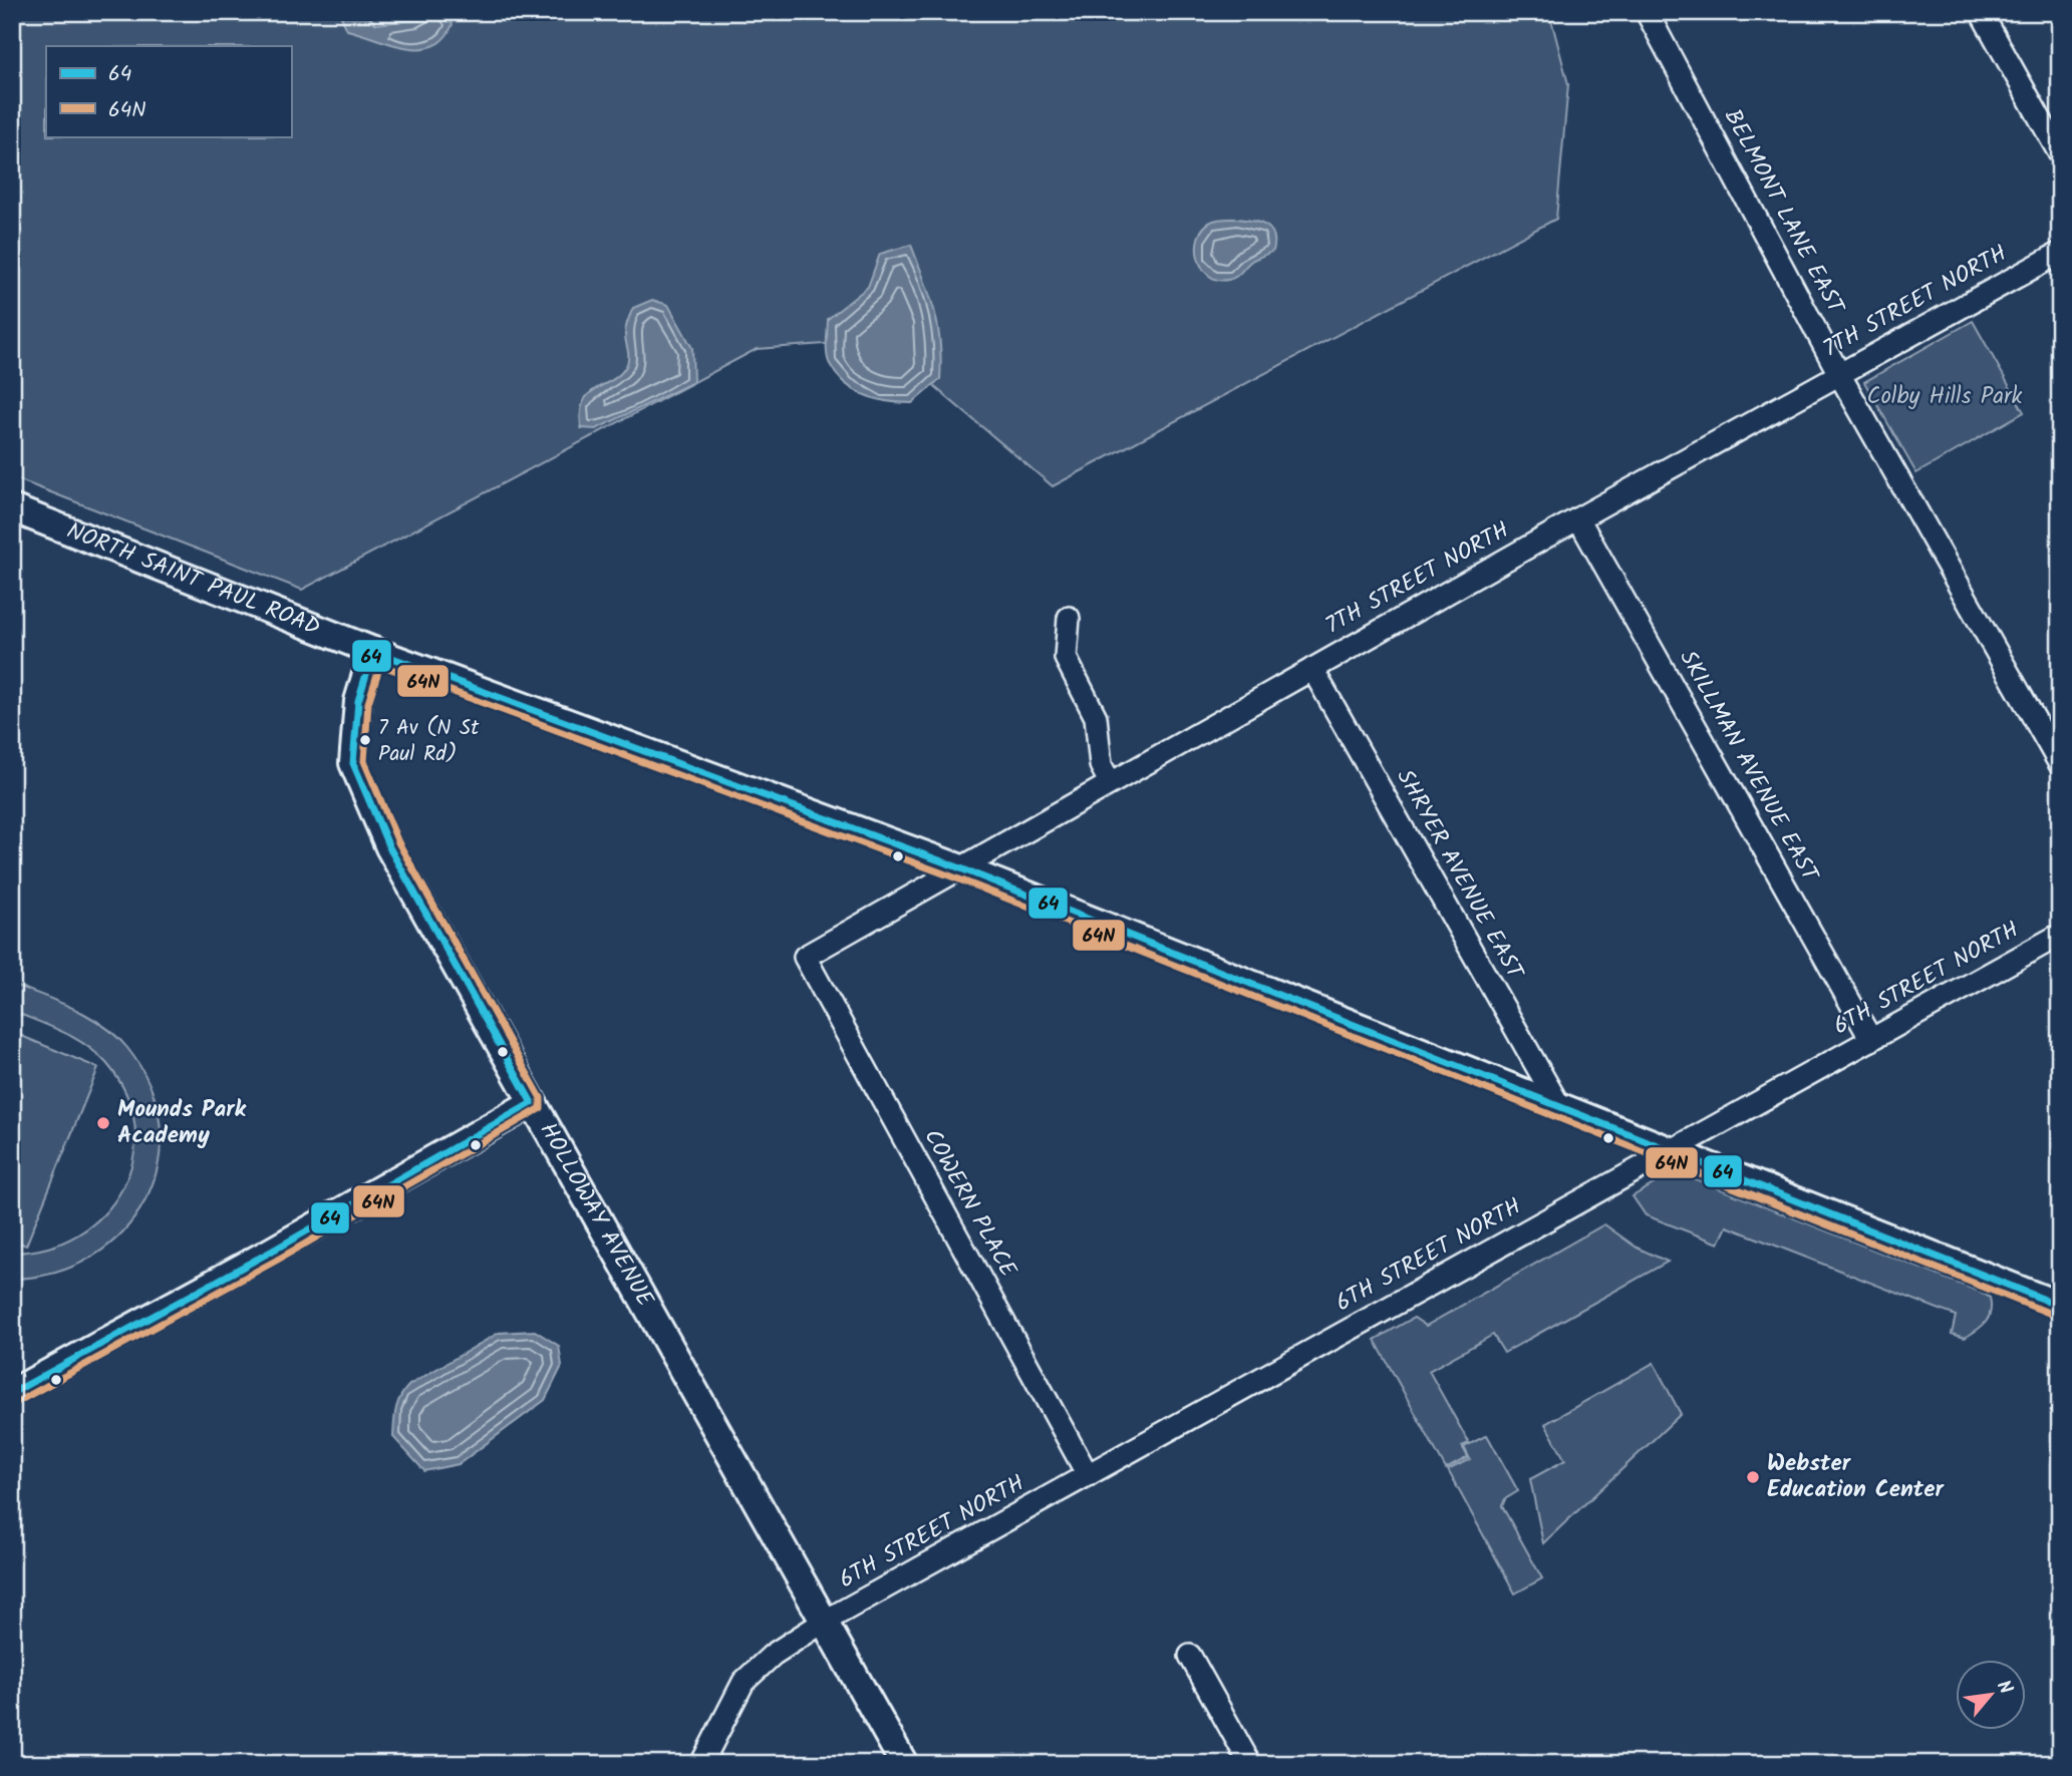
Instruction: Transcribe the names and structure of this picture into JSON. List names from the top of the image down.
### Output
{
  "streets": {
    "street": [
      "BELMONT LANE EAST",
      "7TH STREET NORTH",
      "NORTH SAINT PAUL ROAD",
      "SKILLMAN AVENUE EAST",
      "SHRYER AVENUE EAST",
      "6TH STREET NORTH",
      "COWERN PLACE",
      "HOLLOWAY AVENUE"
    ]
  },
  "crossings": [
    ["BELMONT LANE EAST", "7TH STREET NORTH"],
    ["7TH STREET NORTH", "NORTH SAINT PAUL ROAD"],
    ["7TH STREET NORTH", "SKILLMAN AVENUE EAST"],
    ["7TH STREET NORTH", "SHRYER AVENUE EAST"],
    ["7TH STREET NORTH", "COWERN PLACE"],
    ["NORTH SAINT PAUL ROAD", "SHRYER AVENUE EAST"],
    ["NORTH SAINT PAUL ROAD", "6TH STREET NORTH"],
    ["NORTH SAINT PAUL ROAD", "HOLLOWAY AVENUE"],
    ["SKILLMAN AVENUE EAST", "6TH STREET NORTH"],
    ["6TH STREET NORTH", "COWERN PLACE"],
    ["6TH STREET NORTH", "HOLLOWAY AVENUE"]
  ],
  "parks": ["Colby Hills Park"],
  "places": ["7 Av (N St Paul Rd)", "Mounds Park Academy", "Webster Education Center"],
  "lines": ["transit line 64", "transit line 64N"],
  "legend": ["64", "64N"],
  "north": "top right"
}
